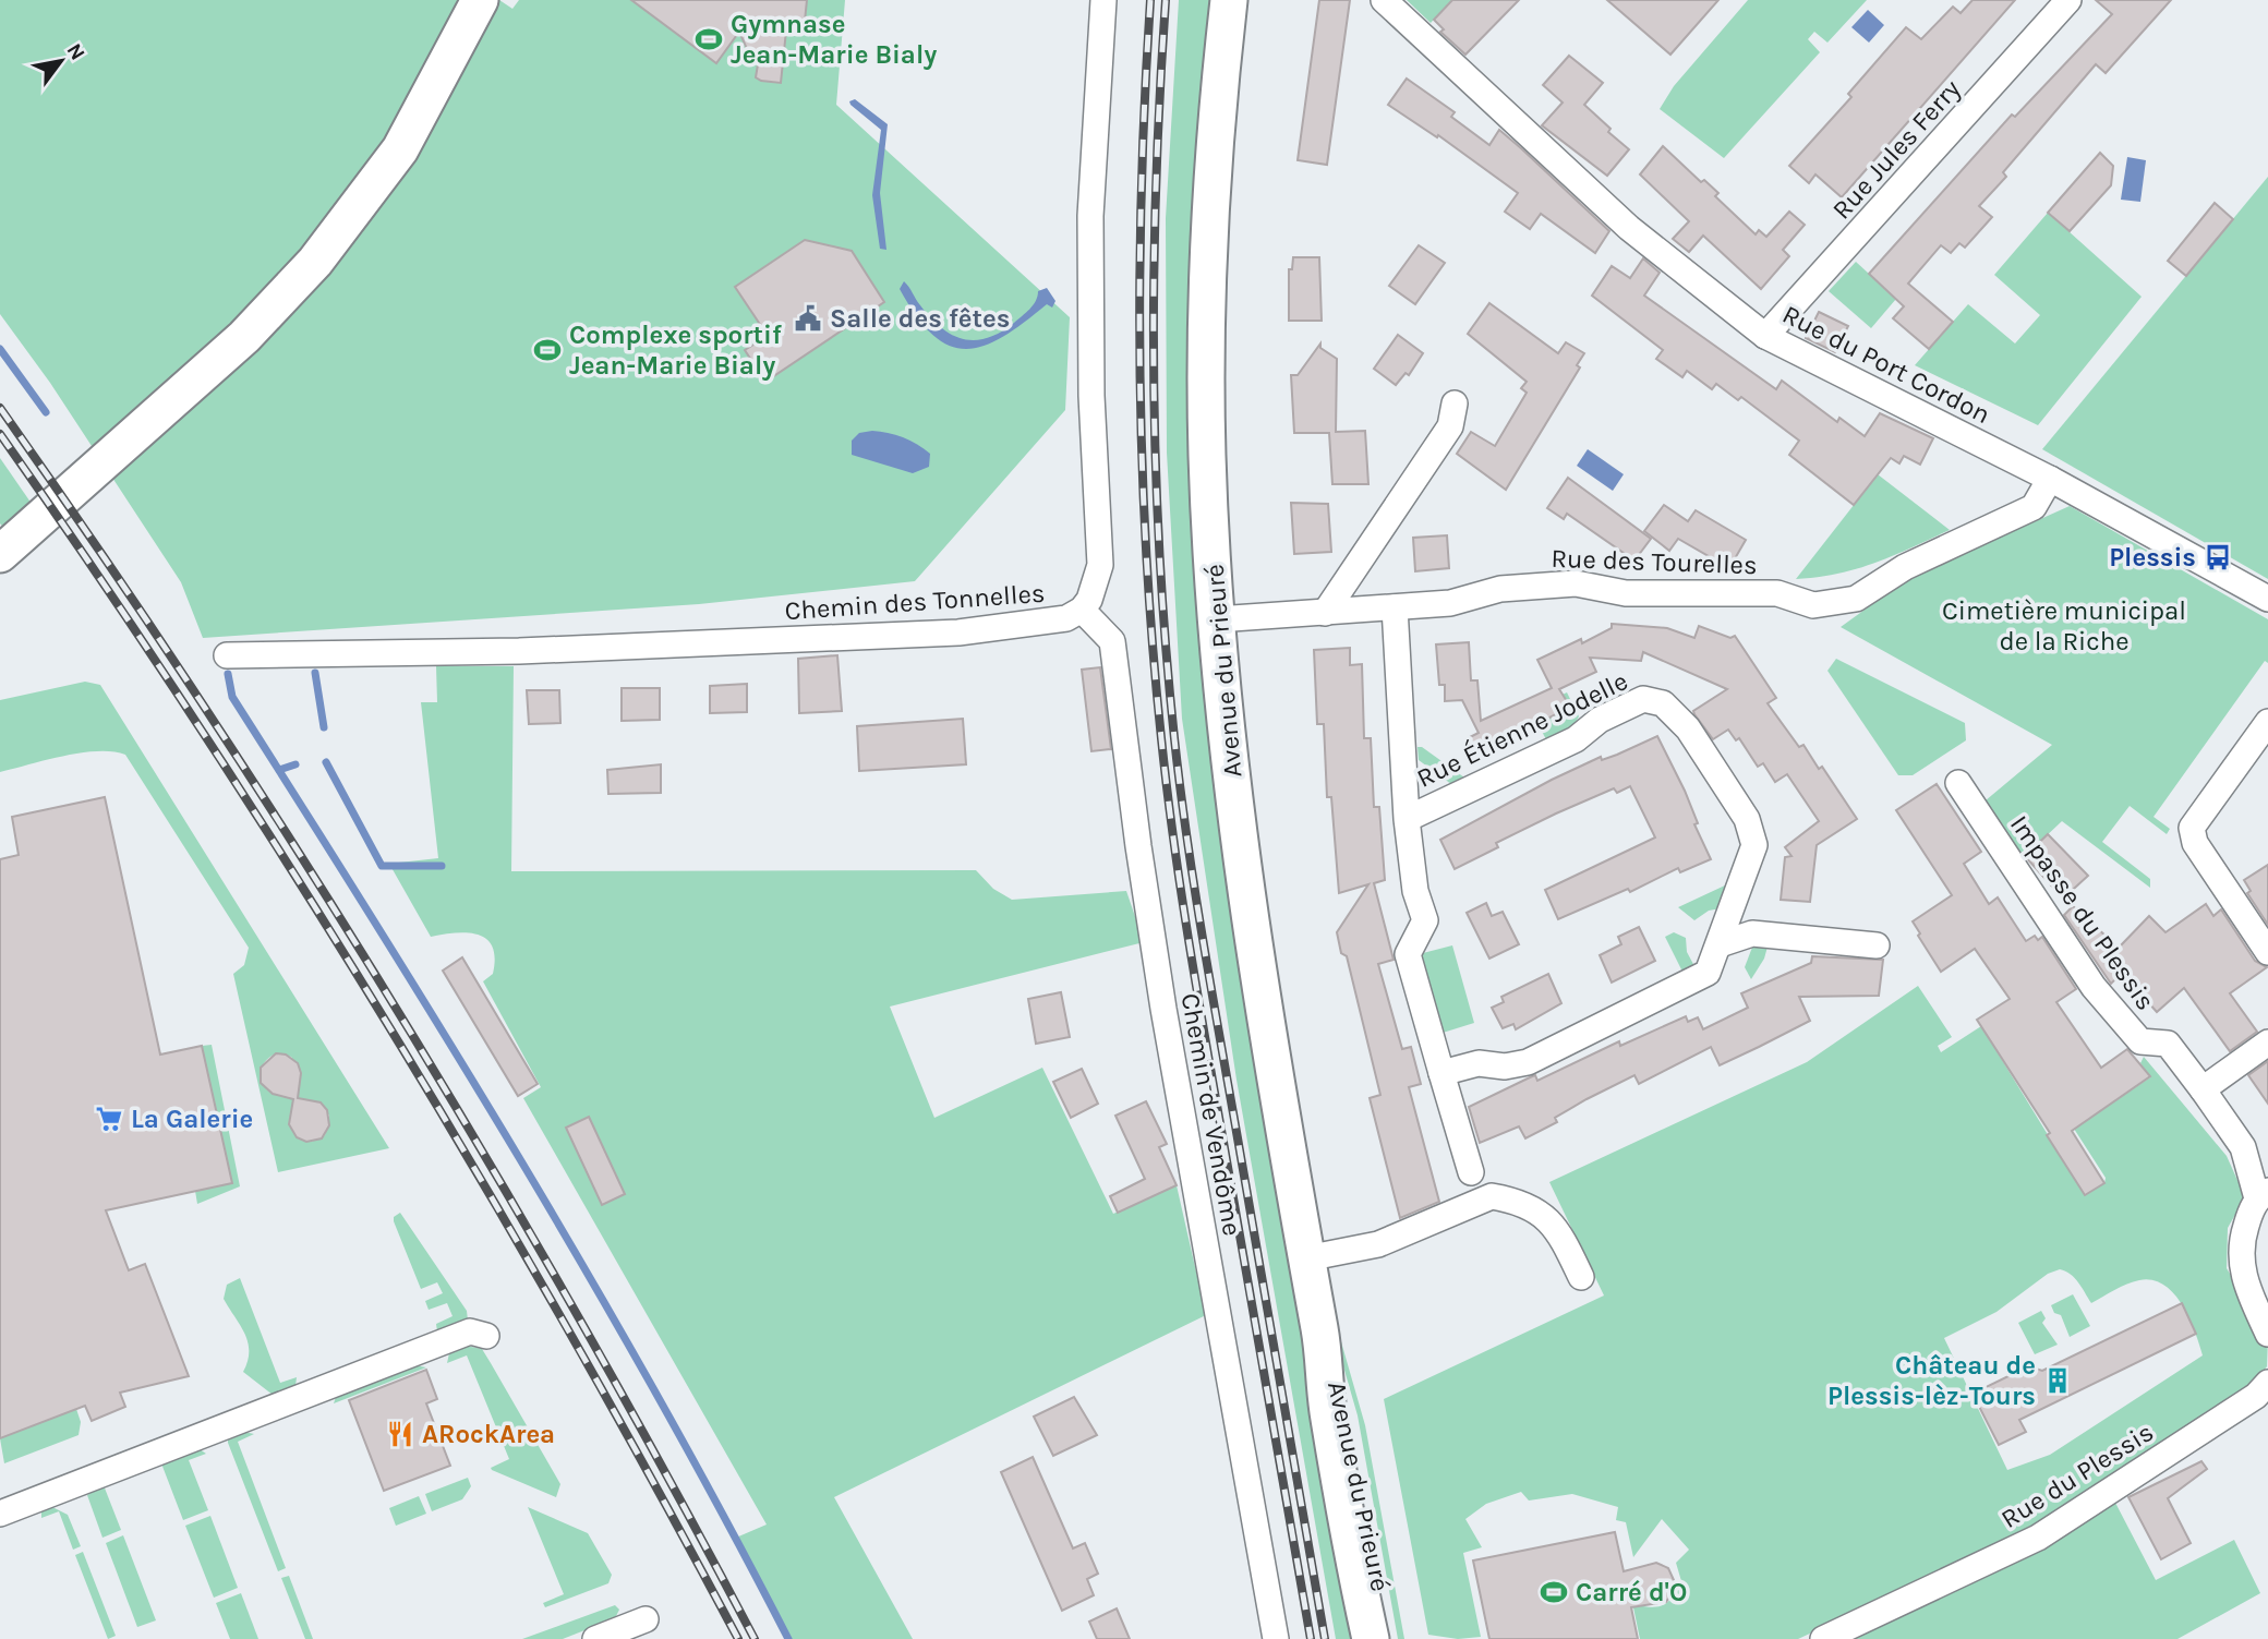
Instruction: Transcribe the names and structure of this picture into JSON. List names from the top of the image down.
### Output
{
  "streets": {
    "street": [
      "Rue Jules Ferry",
      "Rue du Port Cordon",
      "Rue des Tourelles",
      "Chemin des Tonnelles",
      "Avenue du Prieuré",
      "Rue Étienne Jodelle",
      "Impasse du Plessis",
      "Chemin de Vendôme",
      "Rue du Plessis"
    ]
  },
  "crossings": [
    ["Rue Jules Ferry", "Rue du Port Cordon"],
    ["Rue du Port Cordon", "Rue des Tourelles"],
    ["Rue des Tourelles", "Avenue du Prieuré"],
    ["Rue des Tourelles", "Rue Étienne Jodelle"],
    ["Chemin des Tonnelles", "Chemin de Vendôme"]
  ],
  "parks": ["Cimetière municipal de la Riche"],
  "places": {
    "sports": ["Gymnase Jean-Marie Bialy", "Complexe sportif Jean-Marie Bialy", "Carré d'O"],
    "public building": ["Salle des fêtes"],
    "bus stop": ["Plessis"],
    "supermarket": ["La Galerie"],
    "building": ["Château de Plessis-lèz-Tours"],
    "restaurant": ["ARockArea"]
  },
  "north": "top right"
}
